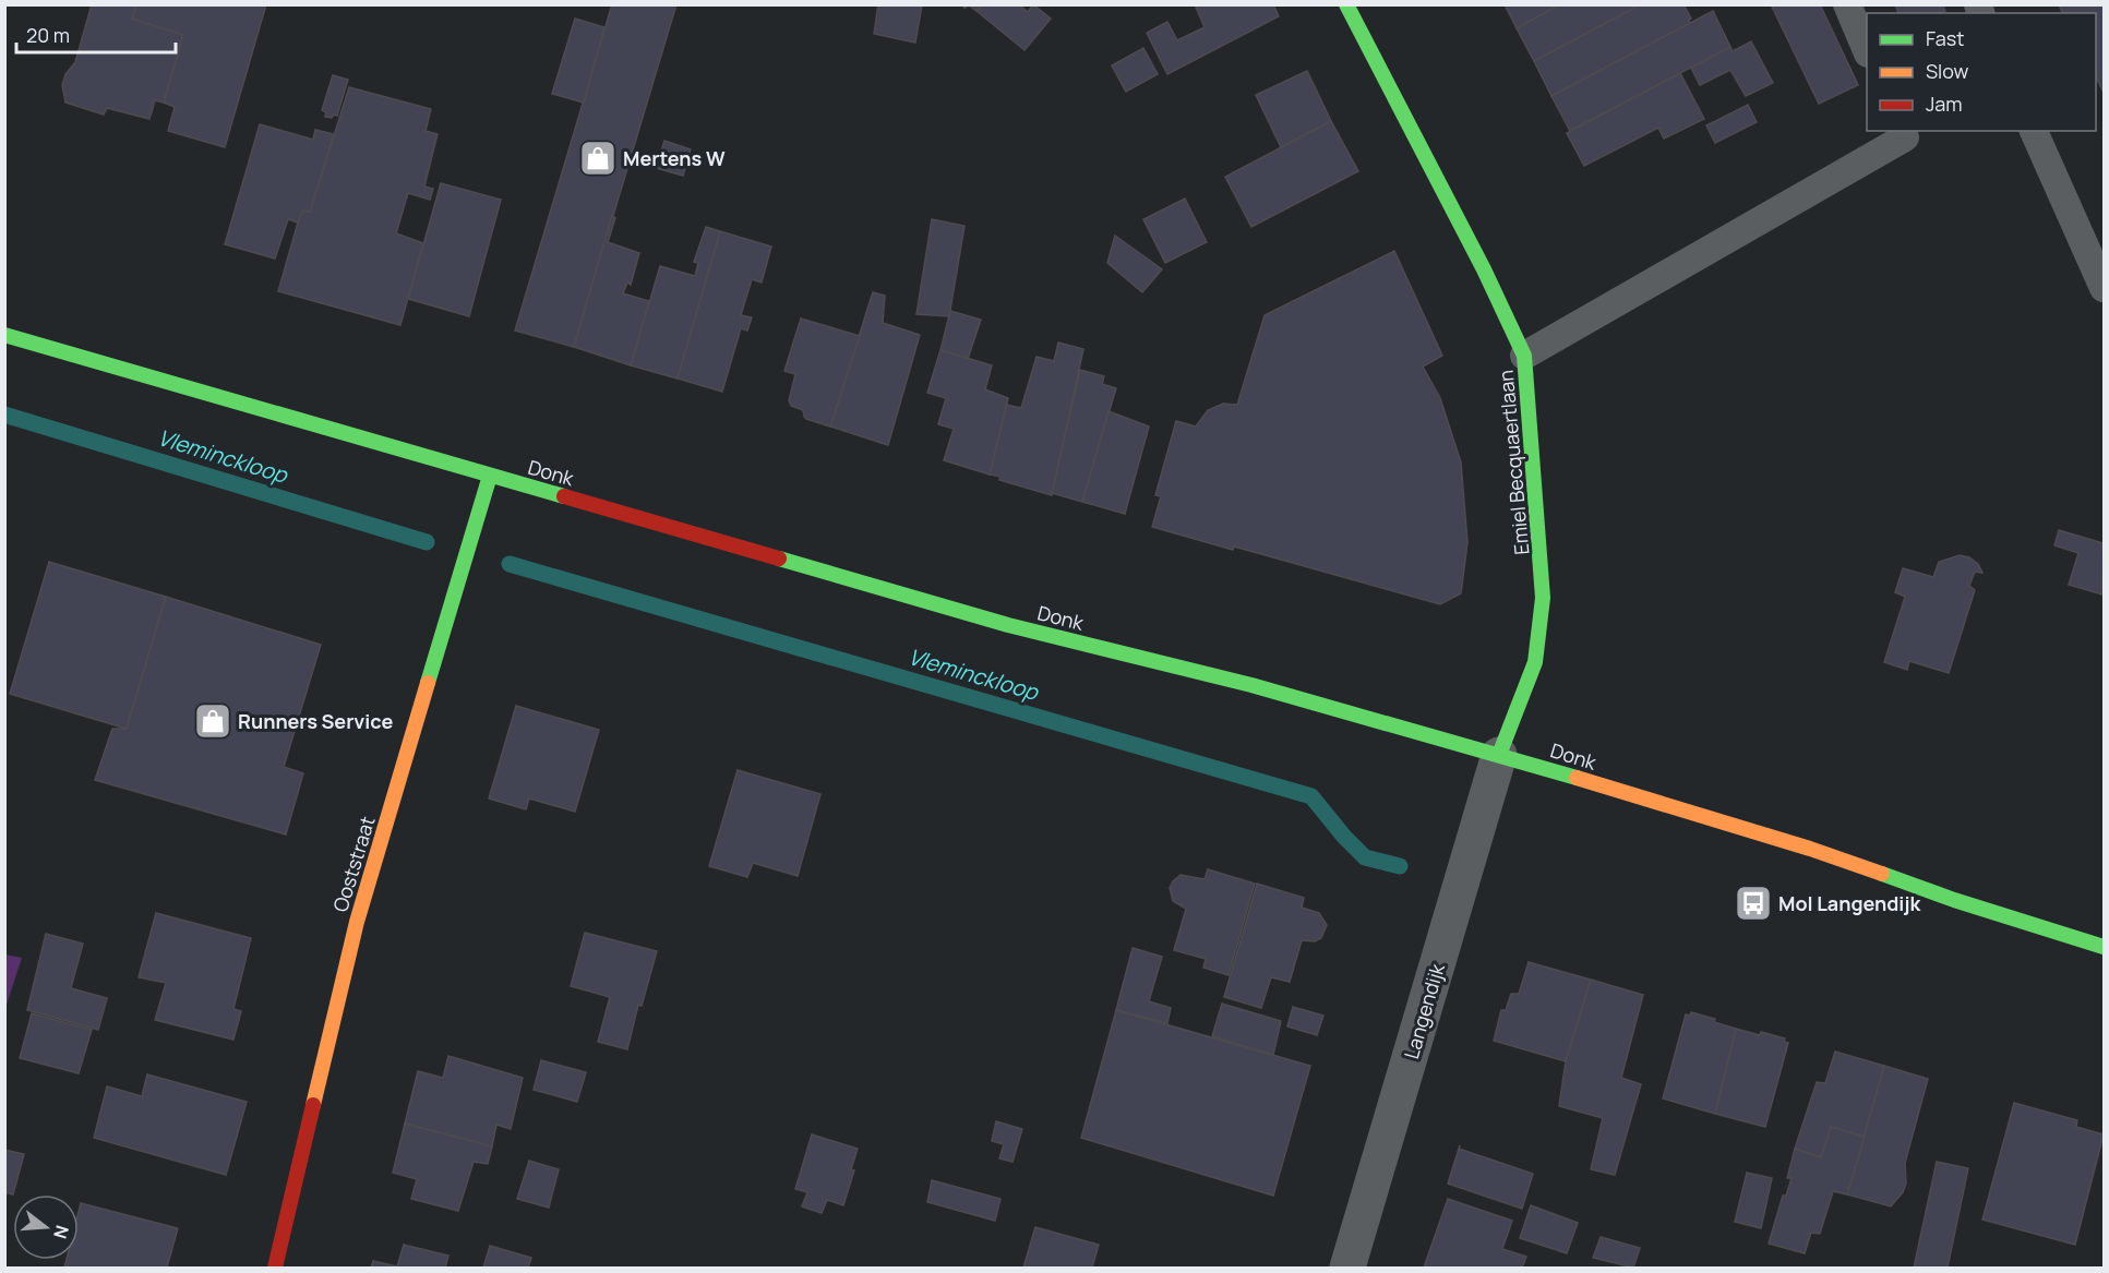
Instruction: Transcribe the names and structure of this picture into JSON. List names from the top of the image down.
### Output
{
  "streets": {
    "main road": ["Emiel Becquaertlaan", "Donk", "Ooststraat"],
    "street": ["Langendijk"]
  },
  "crossings": [
    ["Emiel Becquaertlaan", "Donk"],
    ["Emiel Becquaertlaan", "Langendijk"],
    ["Donk", "Ooststraat"],
    ["Donk", "Langendijk"]
  ],
  "water": ["Vleminckloop"],
  "places": {
    "shop": ["Mertens W", "Runners Service"],
    "bus stop": ["Mol Langendijk"]
  },
  "legend": ["Fast", "Slow", "Jam"],
  "scale_bar": "20 m",
  "north": "right"
}
